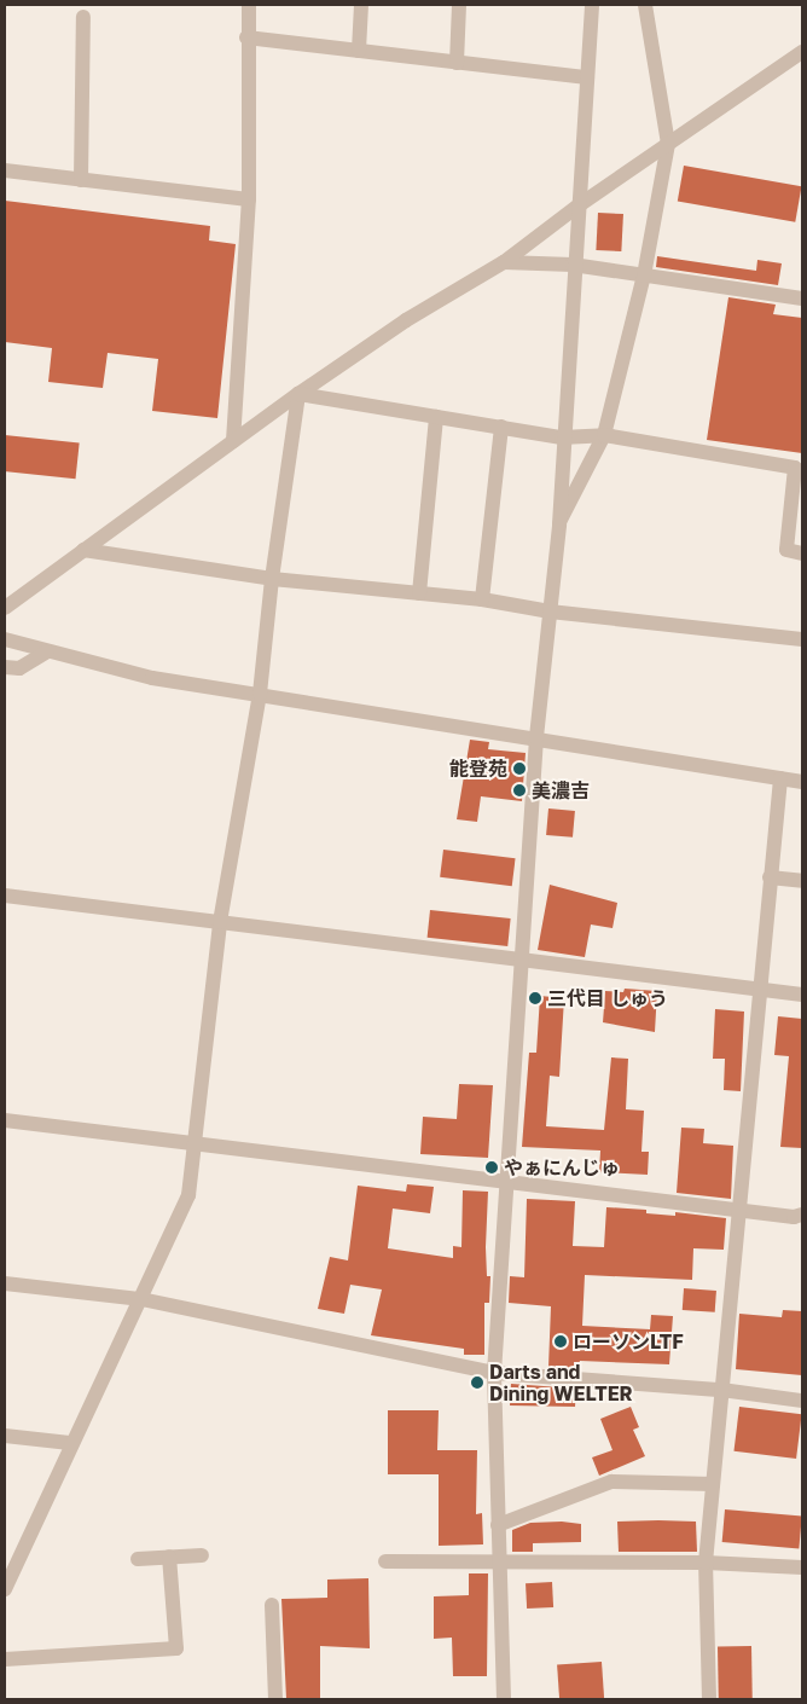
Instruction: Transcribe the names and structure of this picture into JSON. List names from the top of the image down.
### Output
{
  "places": [
    "能登苑",
    "美濃吉",
    "三代目 しゅう",
    "やぁにんじゅ",
    "ローソンLTF",
    "Darts and Dining WELTER"
  ]
}
